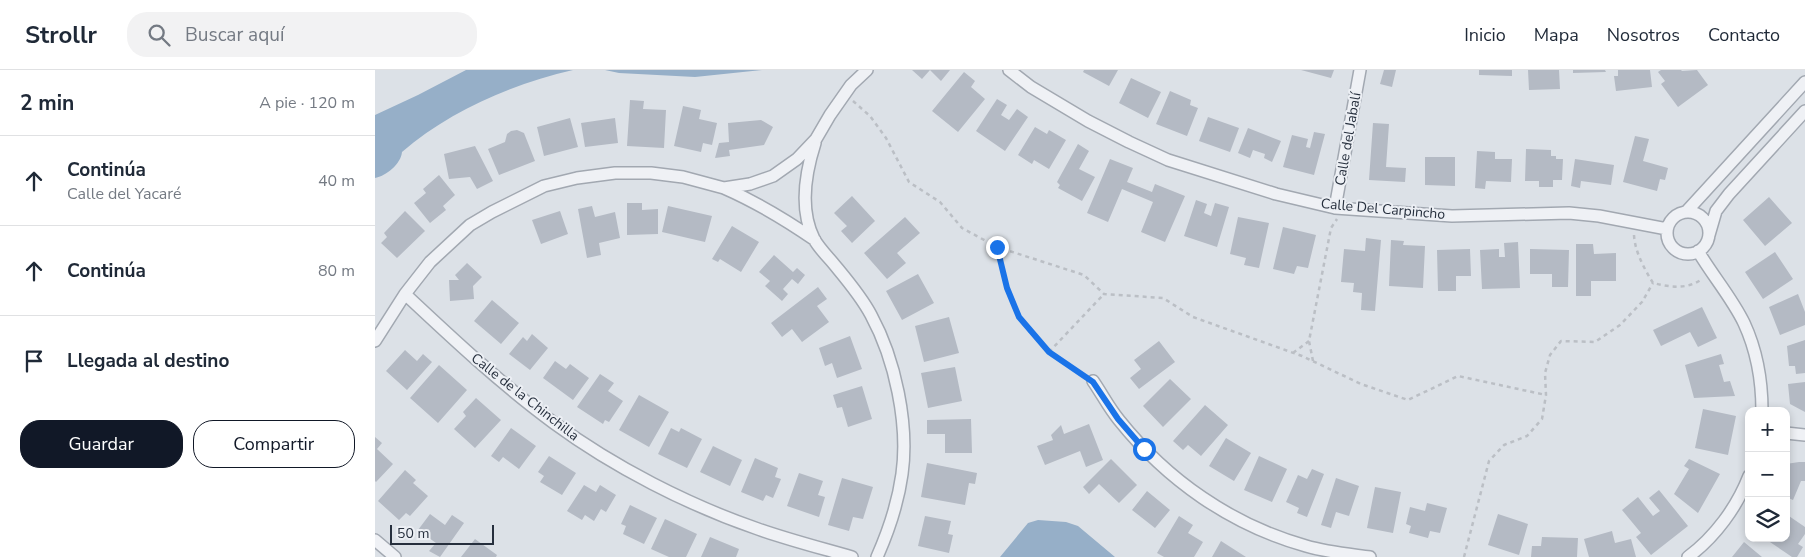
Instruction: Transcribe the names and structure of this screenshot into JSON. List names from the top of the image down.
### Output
{
  "streets": {
    "street": ["Calle del Jabalí", "Calle Del Carpincho", "Calle de la Chinchilla"]
  },
  "crossings": [
    ["Calle del Jabalí", "Calle Del Carpincho"]
  ],
  "scale_bar": "50 m",
  "page": {
    "header": "Strollr",
    "search": "Buscar aquí",
    "nav": [
      "Inicio",
      "Mapa",
      "Nosotros",
      "Contacto"
    ],
    "heading": ["2 min", "A pie · 120 m"],
    "list": [
      ["Continúa", "Calle del Yacaré", "40 m"],
      ["Continúa", "80 m"],
      "Llegada al destino"
    ],
    "buttons": ["Guardar", "Compartir"],
    "map_buttons": ["+", "−"],
    "scale": "50 m"
  }
}
